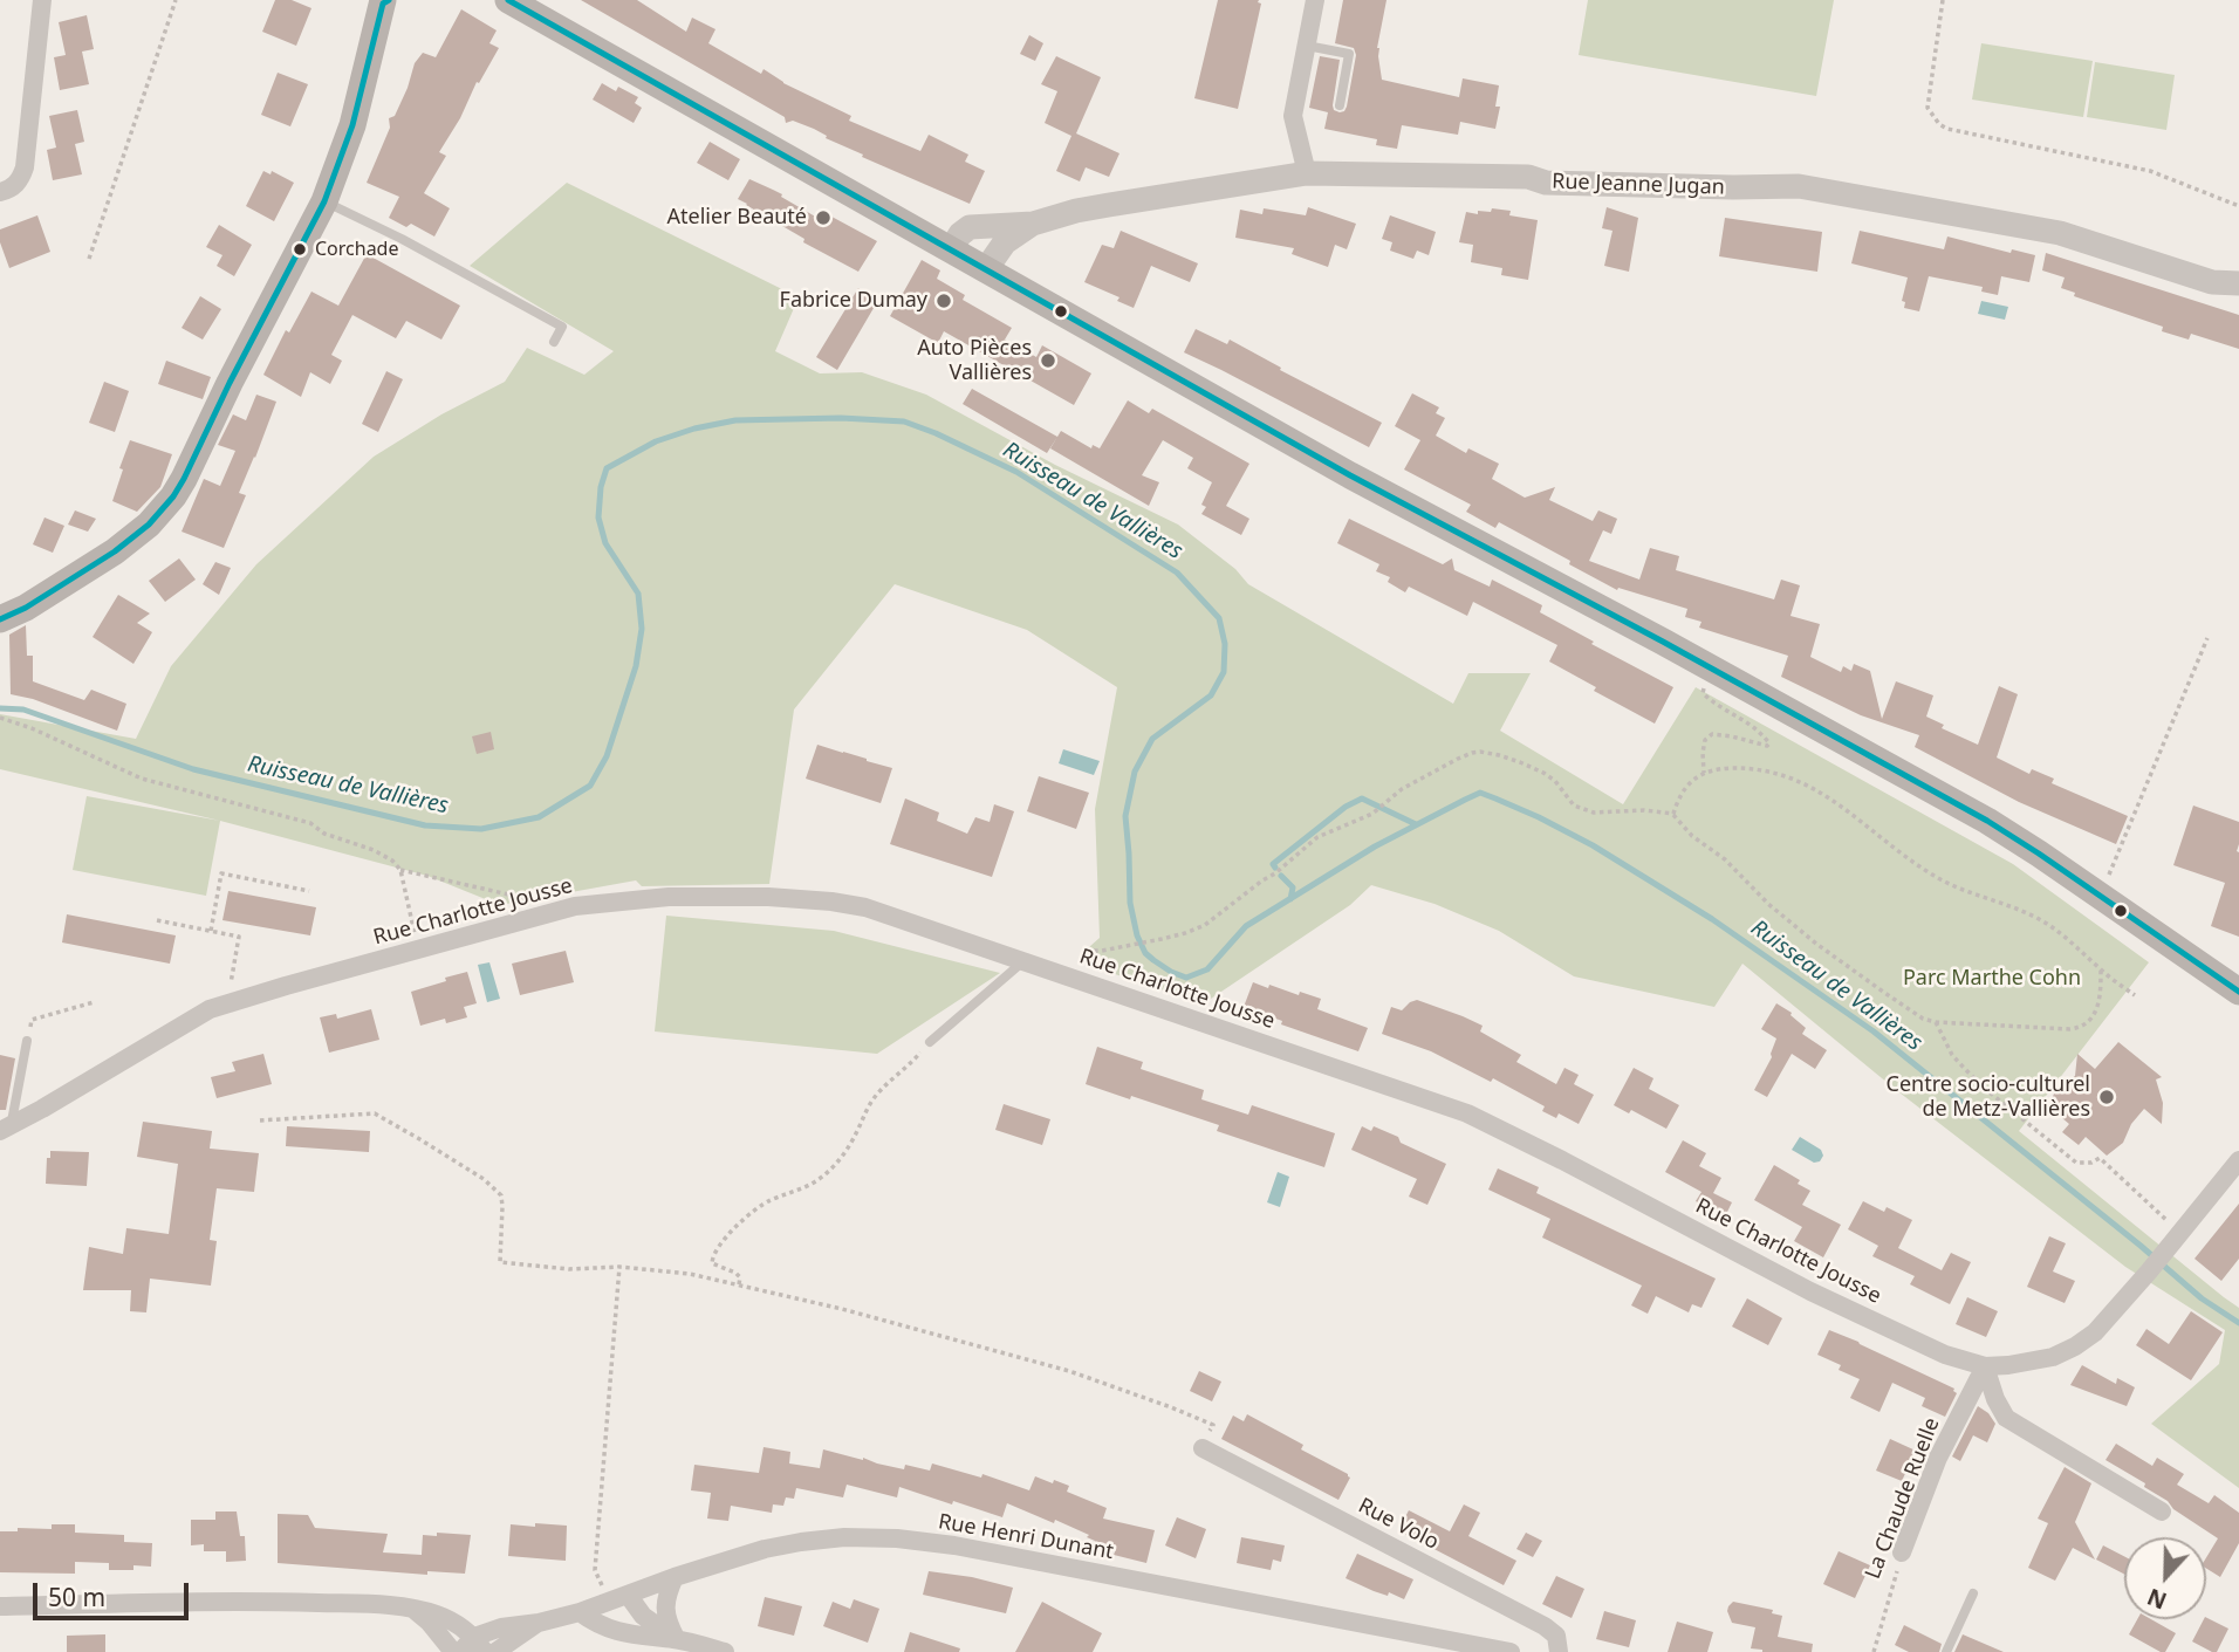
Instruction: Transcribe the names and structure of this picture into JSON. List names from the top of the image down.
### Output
{
  "streets": {
    "street": [
      "Rue Jeanne Jugan",
      "Rue Charlotte Jousse",
      "La Chaude Ruelle",
      "Rue Volo",
      "Rue Henri Dunant"
    ]
  },
  "crossings": [
    ["Rue Charlotte Jousse", "La Chaude Ruelle"]
  ],
  "water": ["Ruisseau de Vallières"],
  "parks": ["Parc Marthe Cohn"],
  "places": [
    "Atelier Beauté",
    "Corchade",
    "Fabrice Dumay",
    "Auto Pièces Vallières",
    "Centre socio-culturel de Metz-Vallières"
  ],
  "scale_bar": "50 m",
  "north": "bottom"
}
